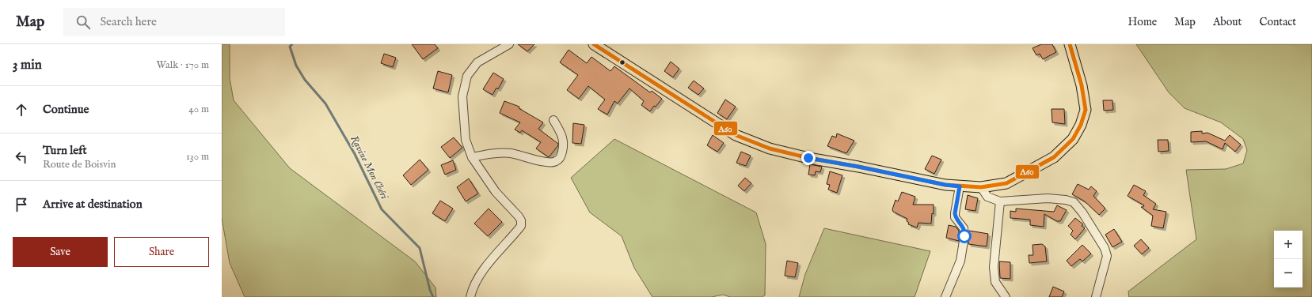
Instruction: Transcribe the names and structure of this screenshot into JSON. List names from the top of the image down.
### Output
{
  "water": ["Ravine Mon Chéri"],
  "lines": ["transit line A60"],
  "page": {
    "header": "Map",
    "search": "Search here",
    "nav": [
      "Home",
      "Map",
      "About",
      "Contact"
    ],
    "heading": ["3 min", "Walk · 170 m"],
    "list": [
      ["Continue", "40 m"],
      ["Turn left", "Route de Boisvin", "130 m"],
      "Arrive at destination"
    ],
    "buttons": ["Save", "Share"],
    "map_buttons": ["+", "−"]
  }
}
